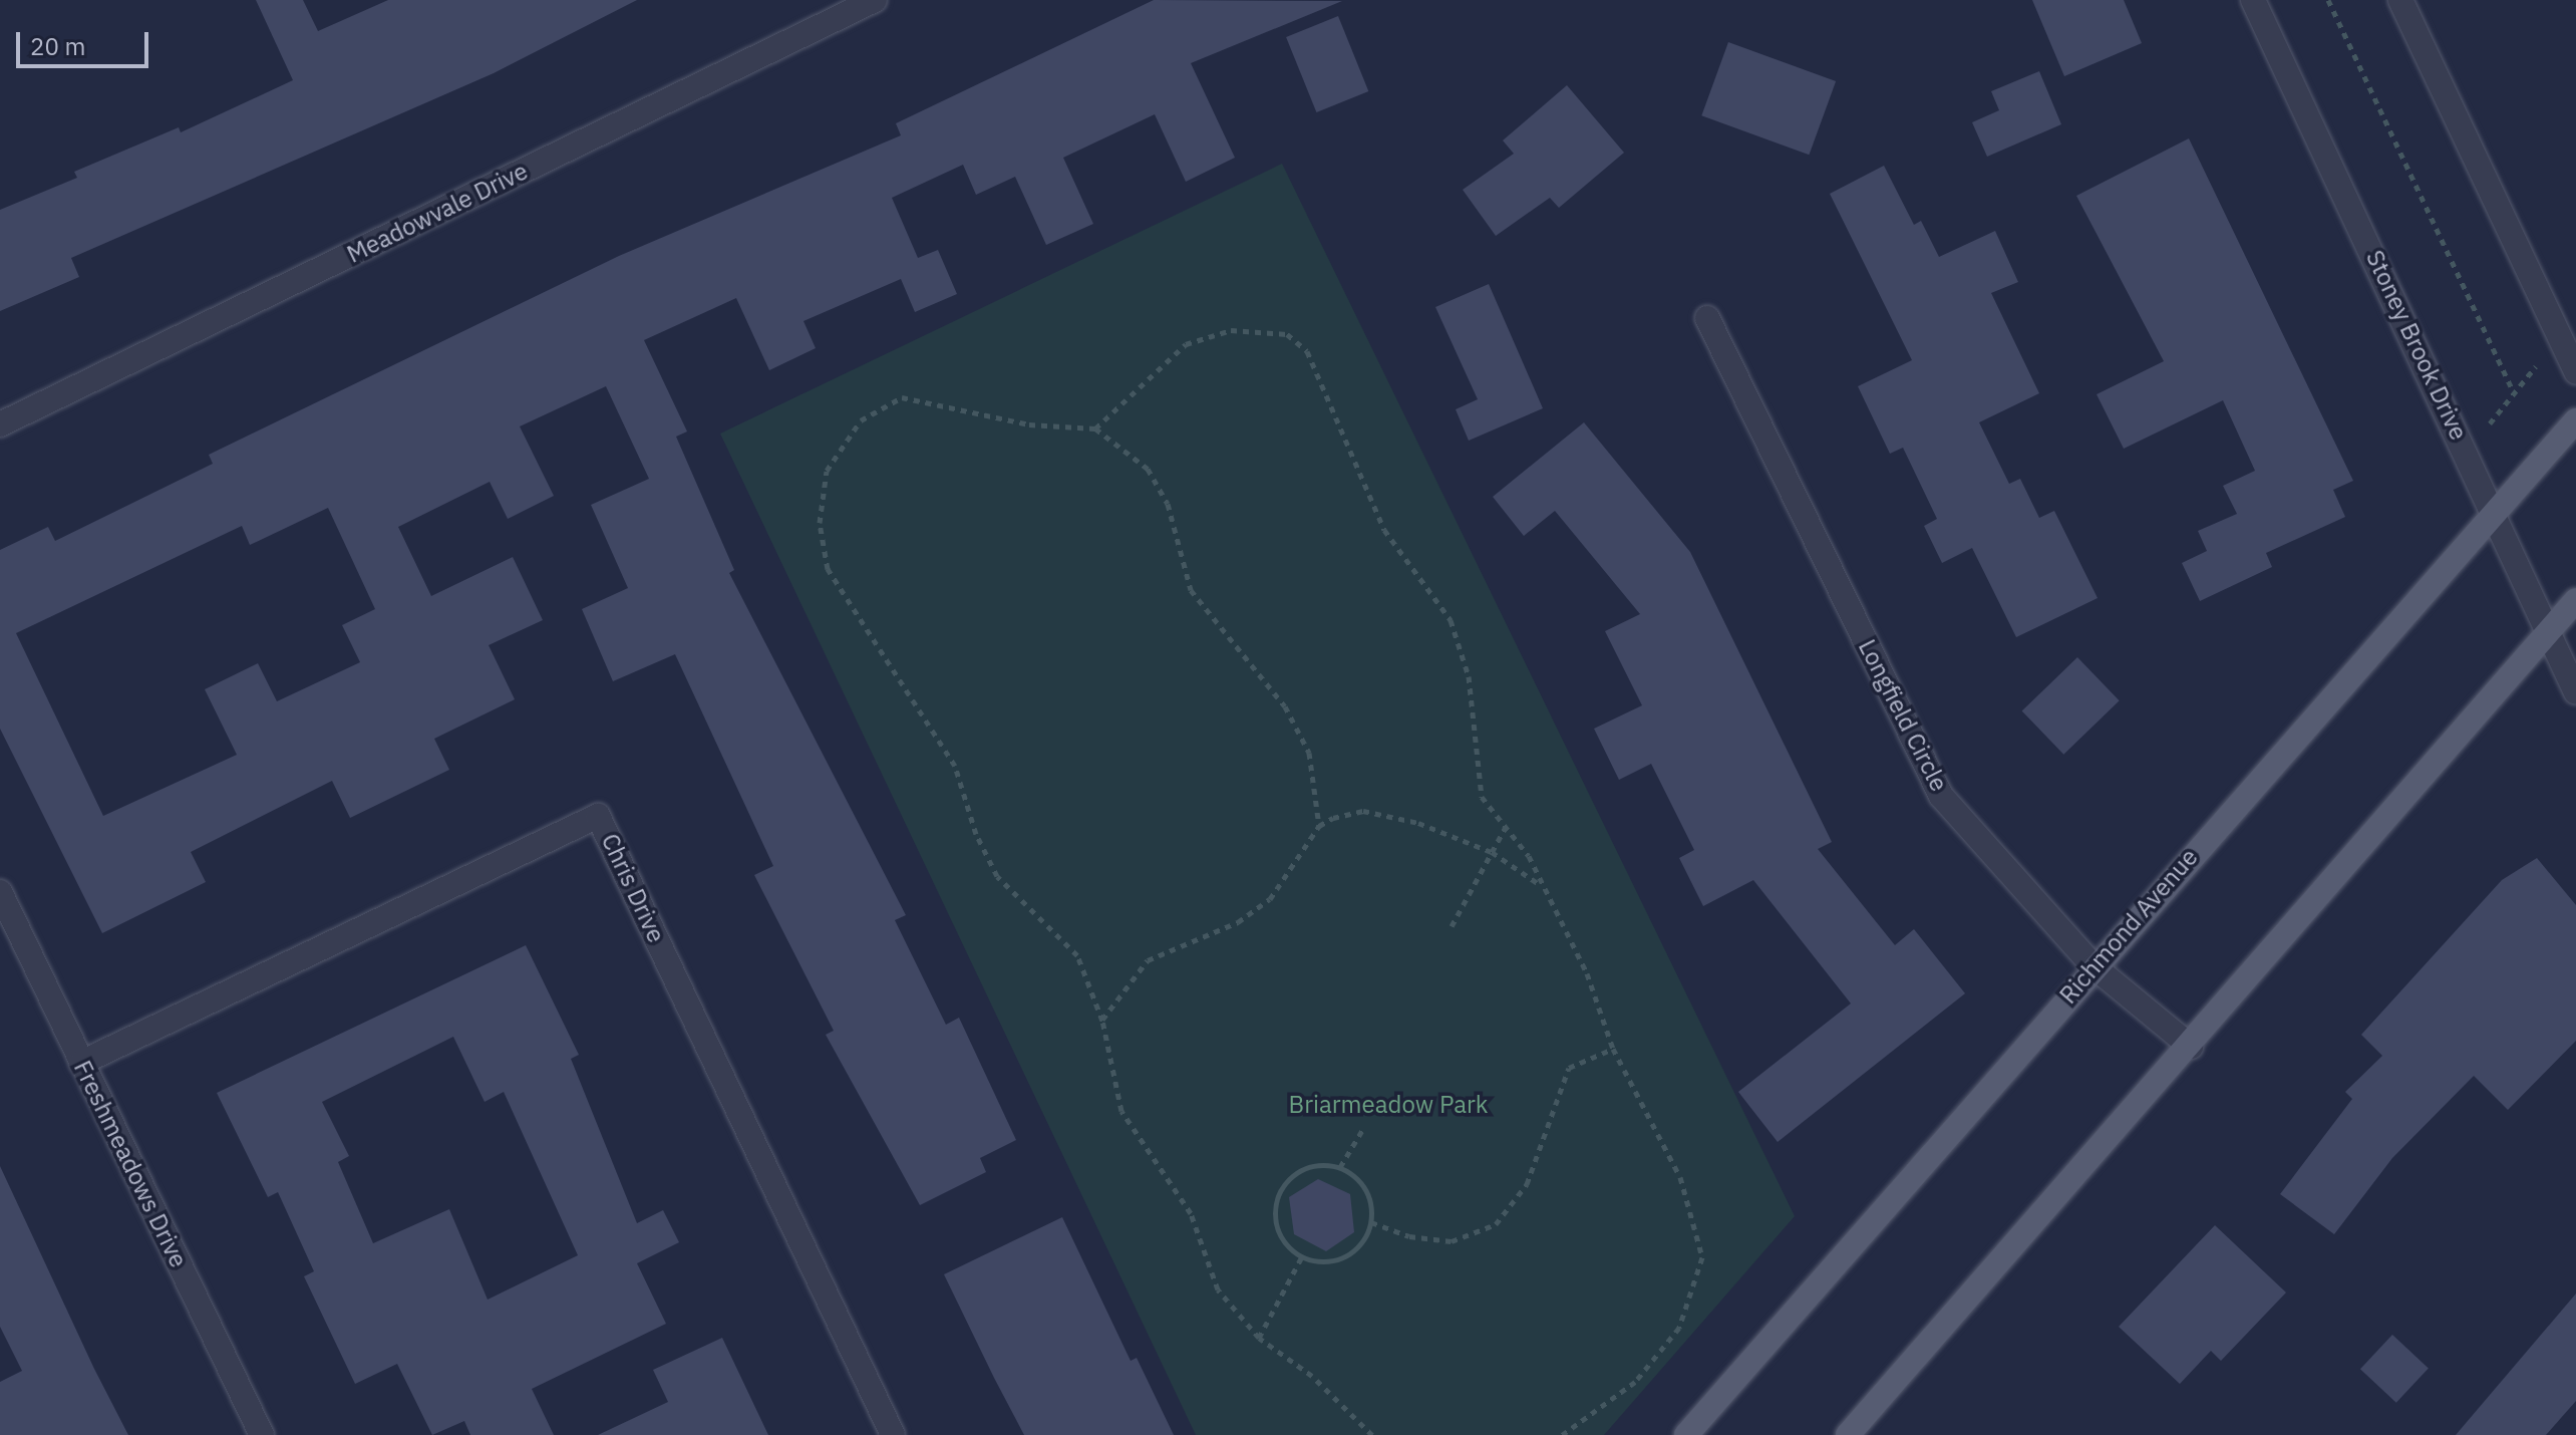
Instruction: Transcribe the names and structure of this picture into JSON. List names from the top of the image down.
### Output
{
  "streets": {
    "main road": ["Richmond Avenue"],
    "street": [
      "Meadowvale Drive",
      "Stoney Brook Drive",
      "Longfield Circle",
      "Chris Drive",
      "Freshmeadows Drive"
    ]
  },
  "crossings": [
    ["Stoney Brook Drive", "Richmond Avenue"],
    ["Longfield Circle", "Richmond Avenue"],
    ["Chris Drive", "Freshmeadows Drive"]
  ],
  "parks": ["Briarmeadow Park"],
  "scale_bar": "20 m"
}
